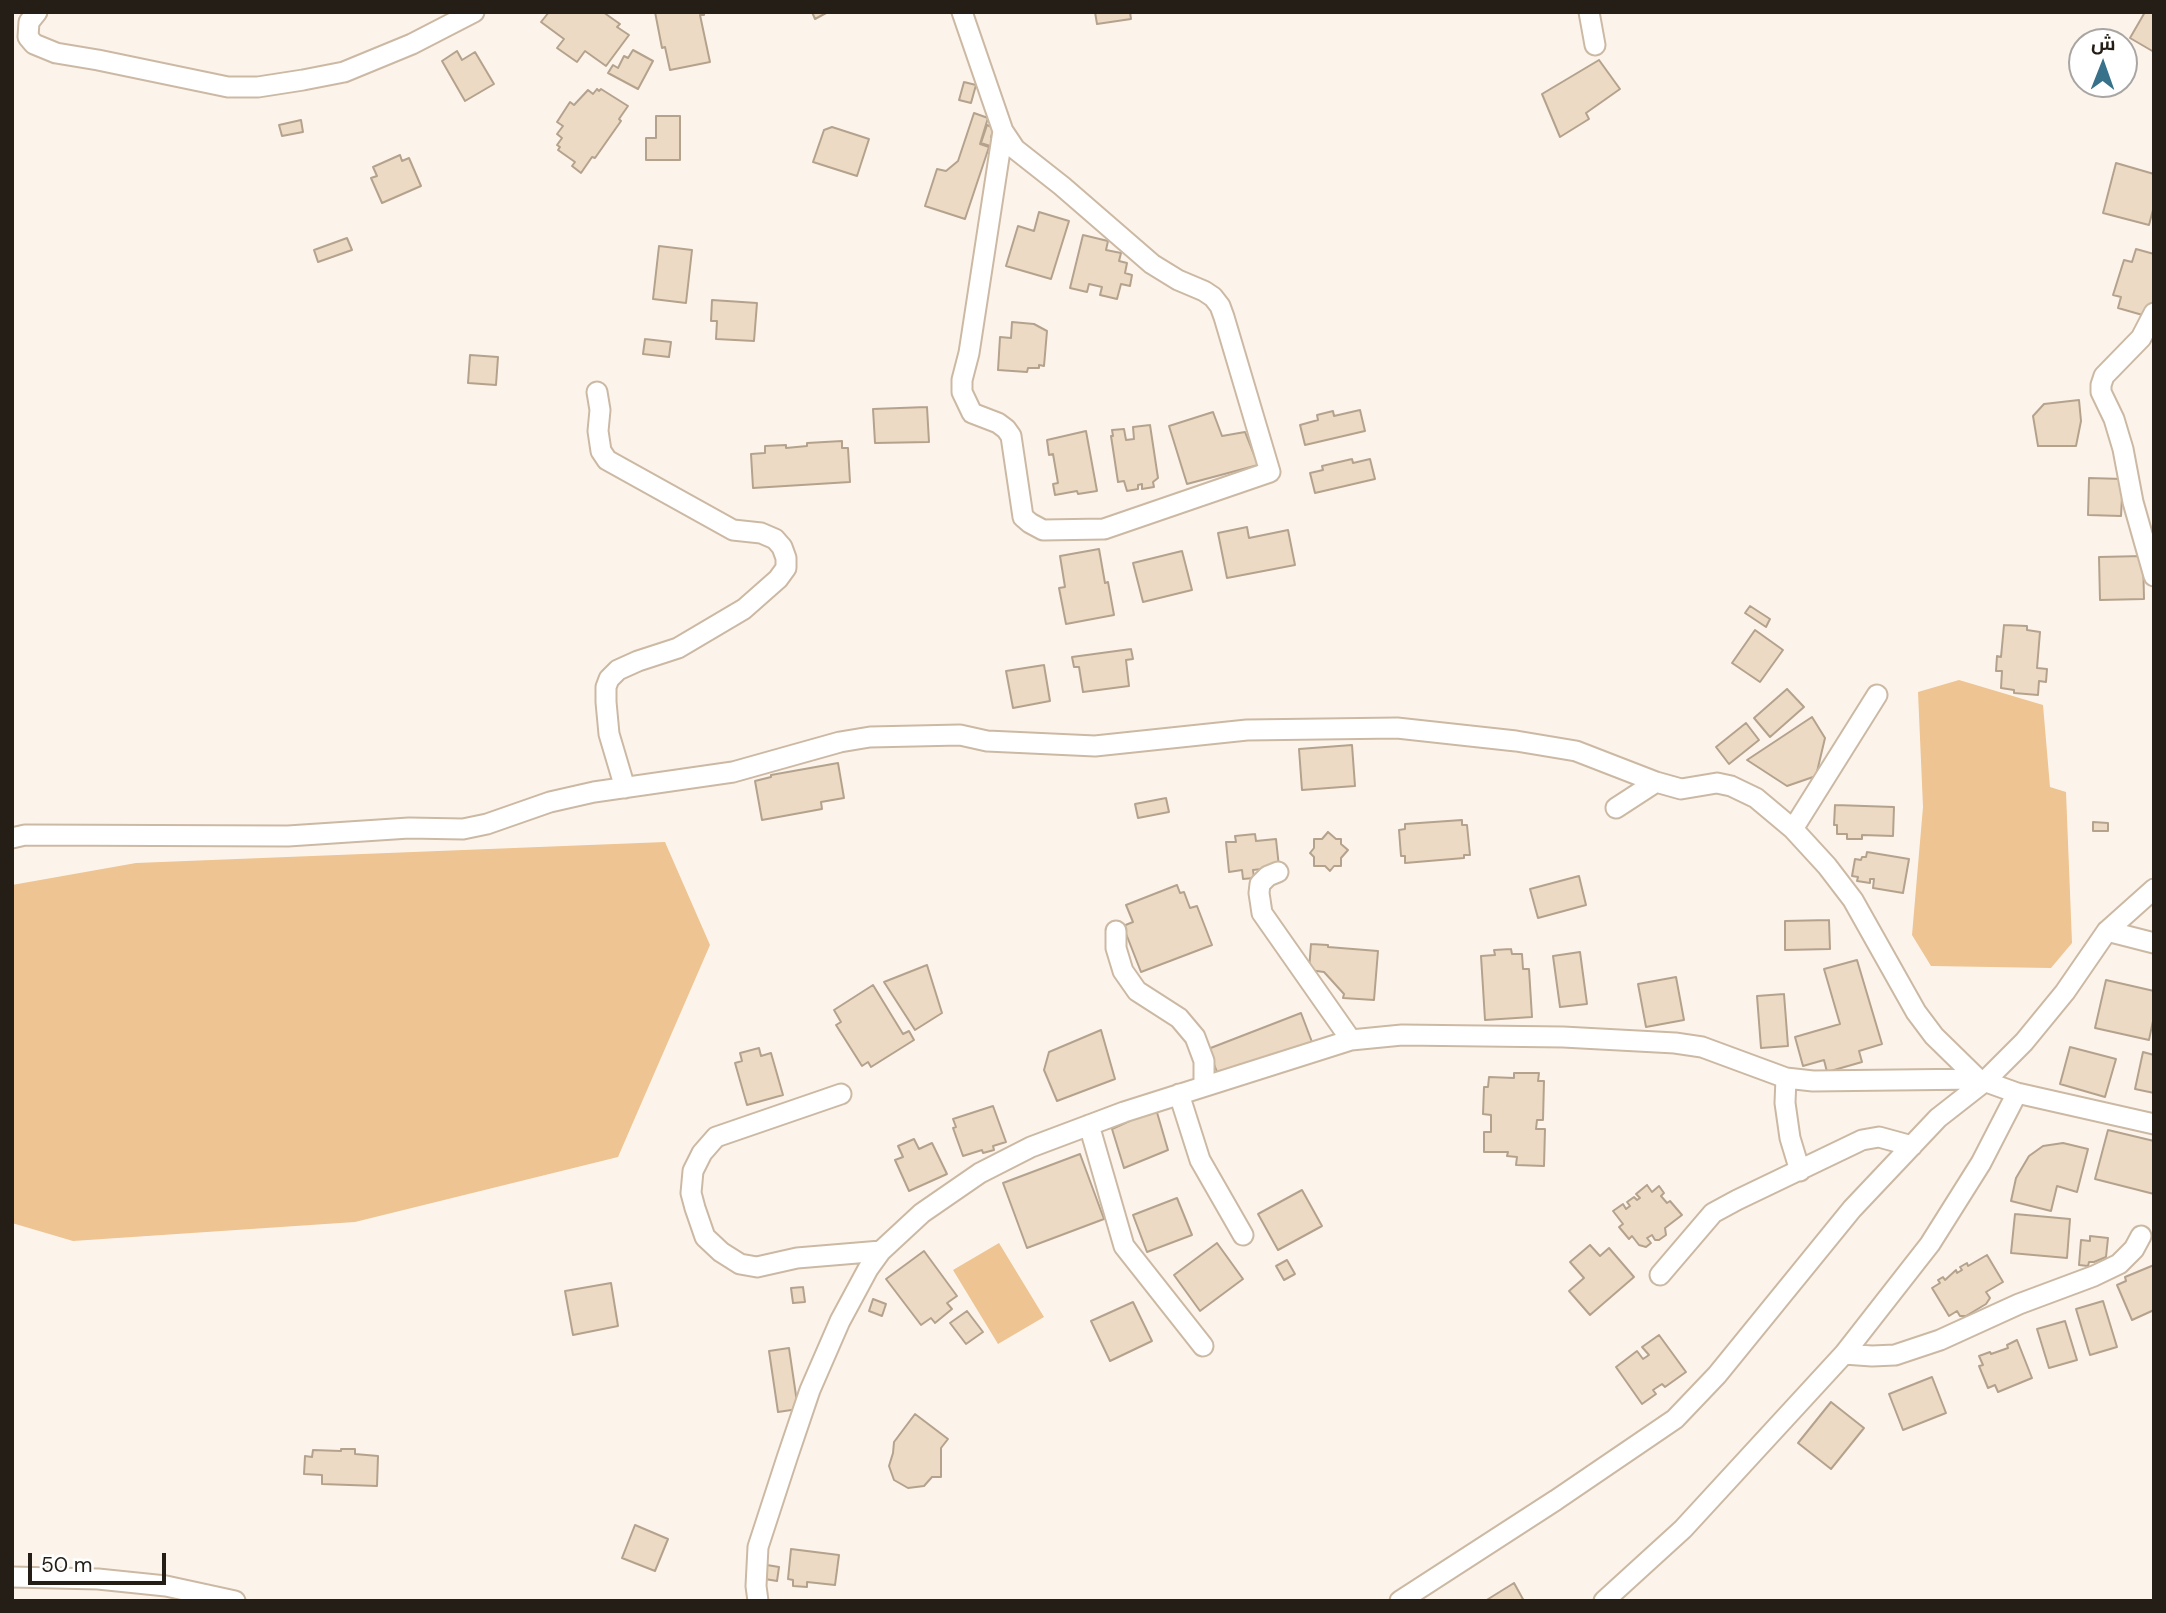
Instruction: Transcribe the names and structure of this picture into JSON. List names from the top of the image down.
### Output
{
  "scale_bar": "50 m",
  "north": "top"
}
